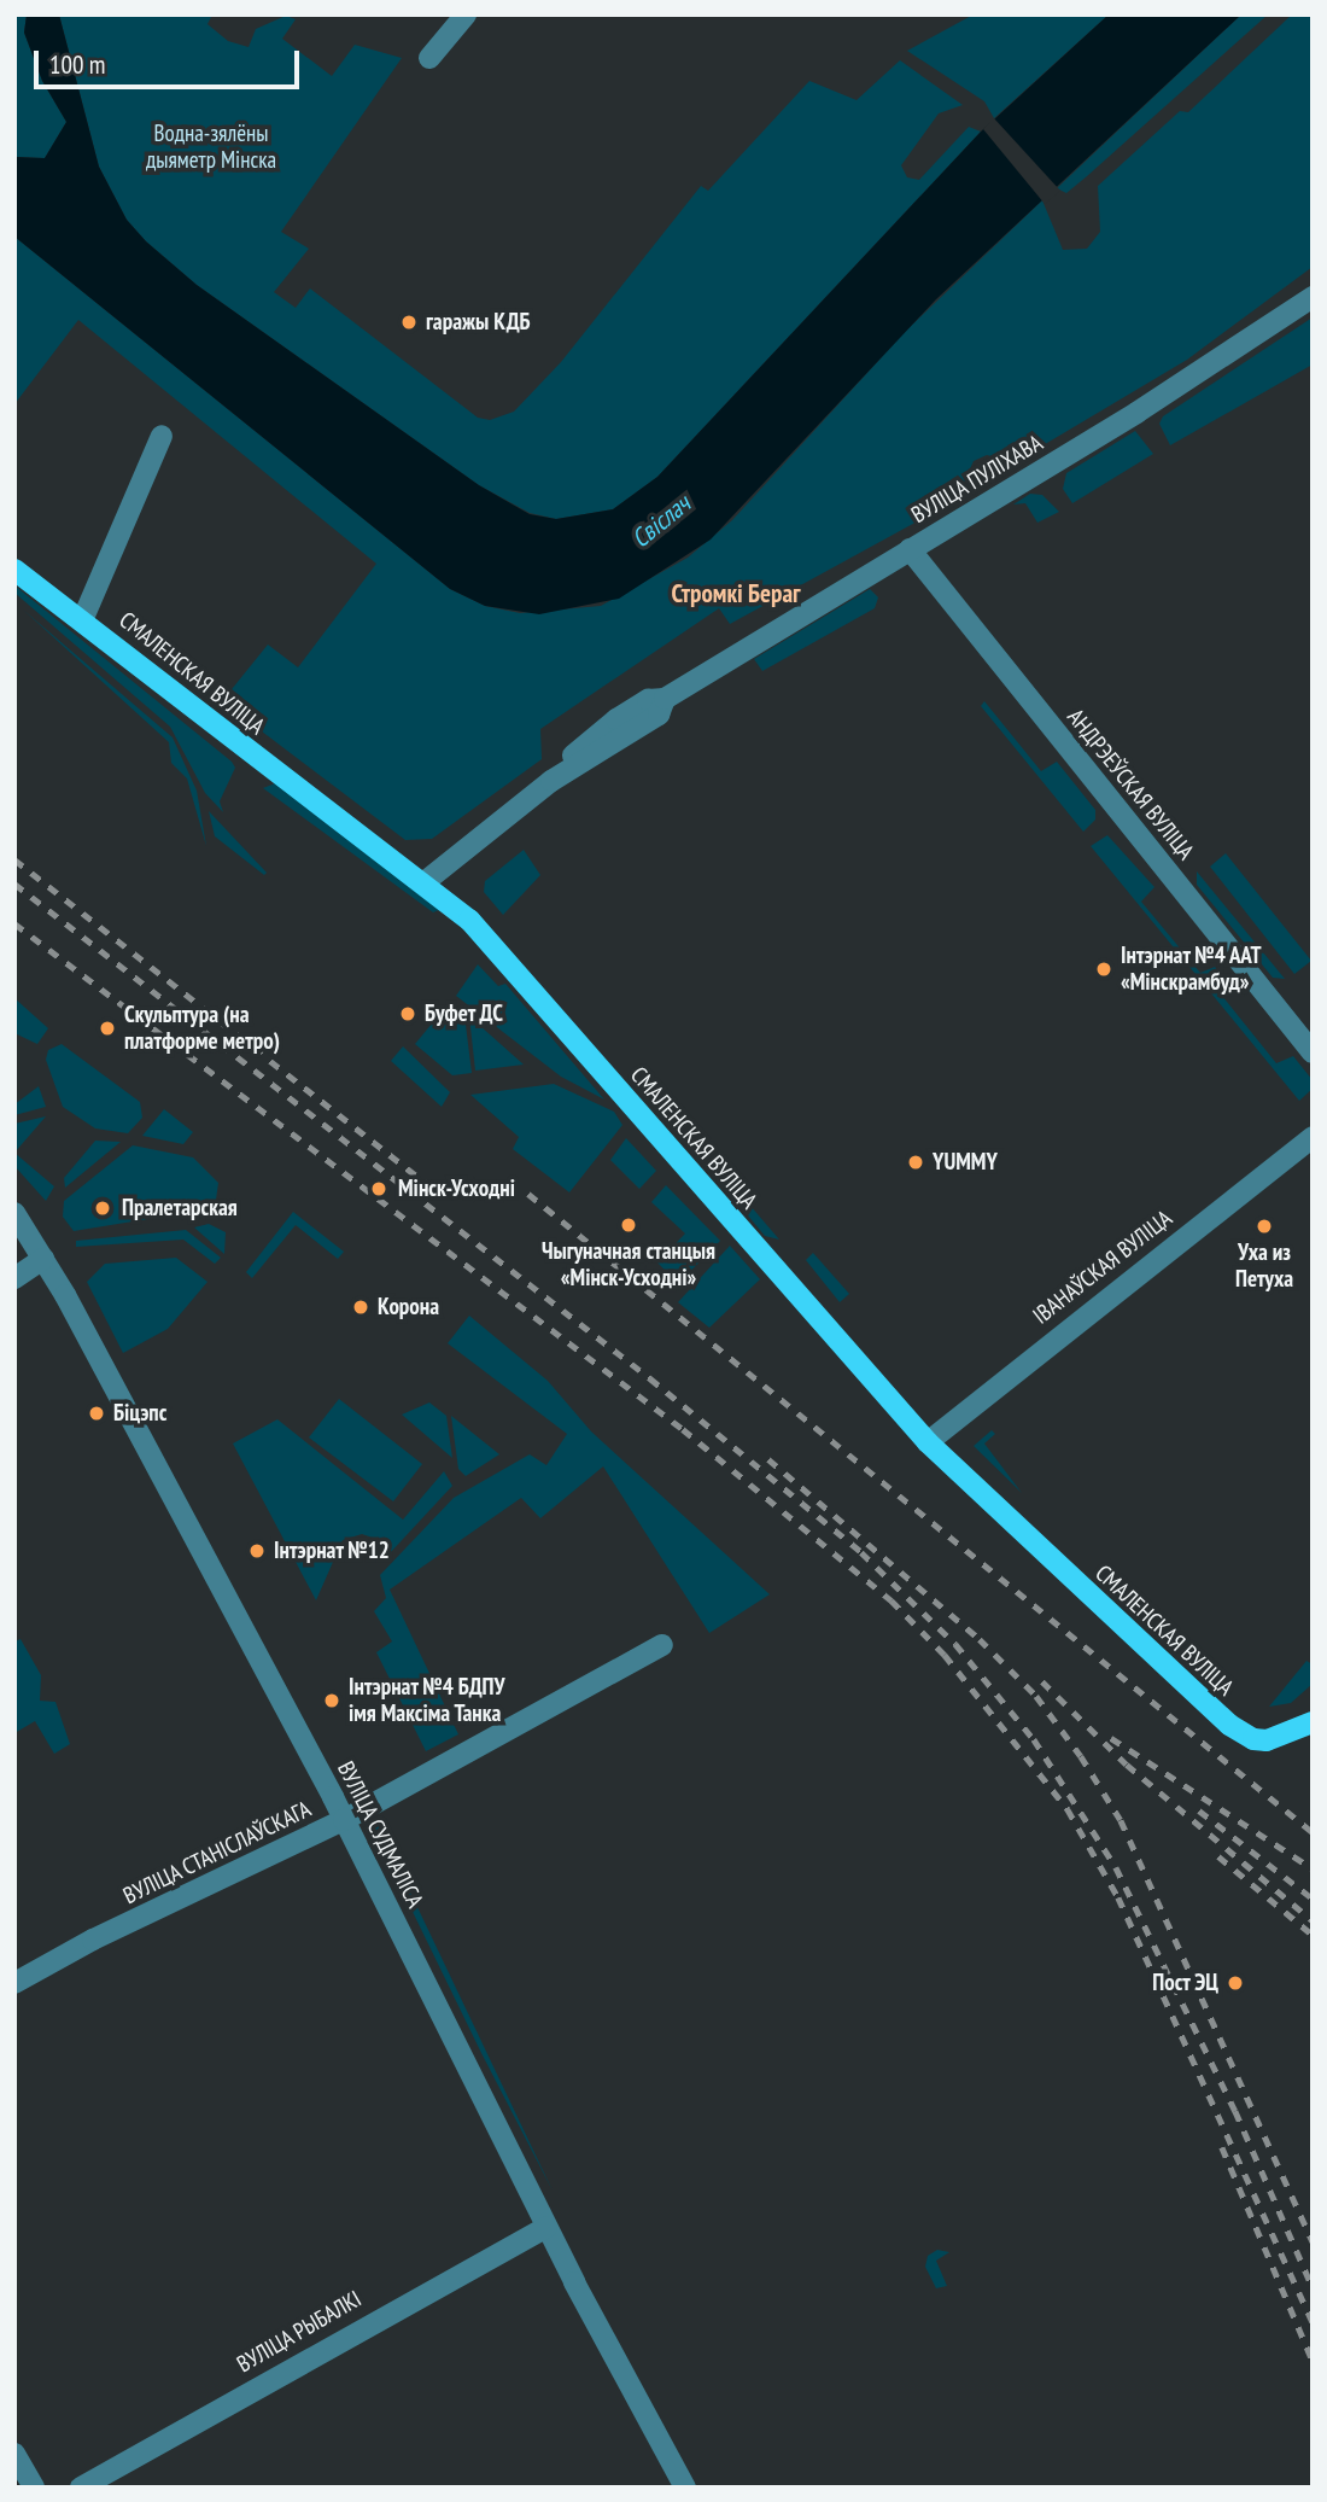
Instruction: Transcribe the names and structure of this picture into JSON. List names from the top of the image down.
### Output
{
  "streets": {
    "main road": ["СМАЛЕНСКАЯ ВУЛІЦА"],
    "street": [
      "ВУЛІЦА ПУЛІХАВА",
      "АНДРЭЕЎСКАЯ ВУЛІЦА",
      "ІВАНАЎСКАЯ ВУЛІЦА",
      "ВУЛІЦА СУДМАЛІСА",
      "ВУЛІЦА СТАНІСЛАЎСКАГА",
      "ВУЛІЦА РЫБАЛКІ"
    ]
  },
  "crossings": [
    ["ВУЛІЦА ПУЛІХАВА", "СМАЛЕНСКАЯ ВУЛІЦА"],
    ["ВУЛІЦА ПУЛІХАВА", "АНДРЭЕЎСКАЯ ВУЛІЦА"],
    ["СМАЛЕНСКАЯ ВУЛІЦА", "ІВАНАЎСКАЯ ВУЛІЦА"],
    ["ВУЛІЦА СУДМАЛІСА", "ВУЛІЦА СТАНІСЛАЎСКАГА"],
    ["ВУЛІЦА СУДМАЛІСА", "ВУЛІЦА РЫБАЛКІ"]
  ],
  "districts": ["Стромкі Бераг"],
  "water": ["Свіслач"],
  "parks": ["Водна-зялёны дыяметр Мінска"],
  "places": [
    "гаражы КДБ",
    "Інтэрнат №4 ААТ «Мінскрамбуд»",
    "Буфет ДС",
    "Скульптура (на платформе метро)",
    "YUMMY",
    "Мінск-Усходні",
    "Пралетарская",
    "Чыгуначная станцыя «Мінск-Усходні»",
    "Уха из Петуха",
    "Корона",
    "Біцэпс",
    "Інтэрнат №12",
    "Інтэрнат №4 БДПУ імя Максіма Танка",
    "Пост ЭЦ"
  ],
  "scale_bar": "100 m"
}
